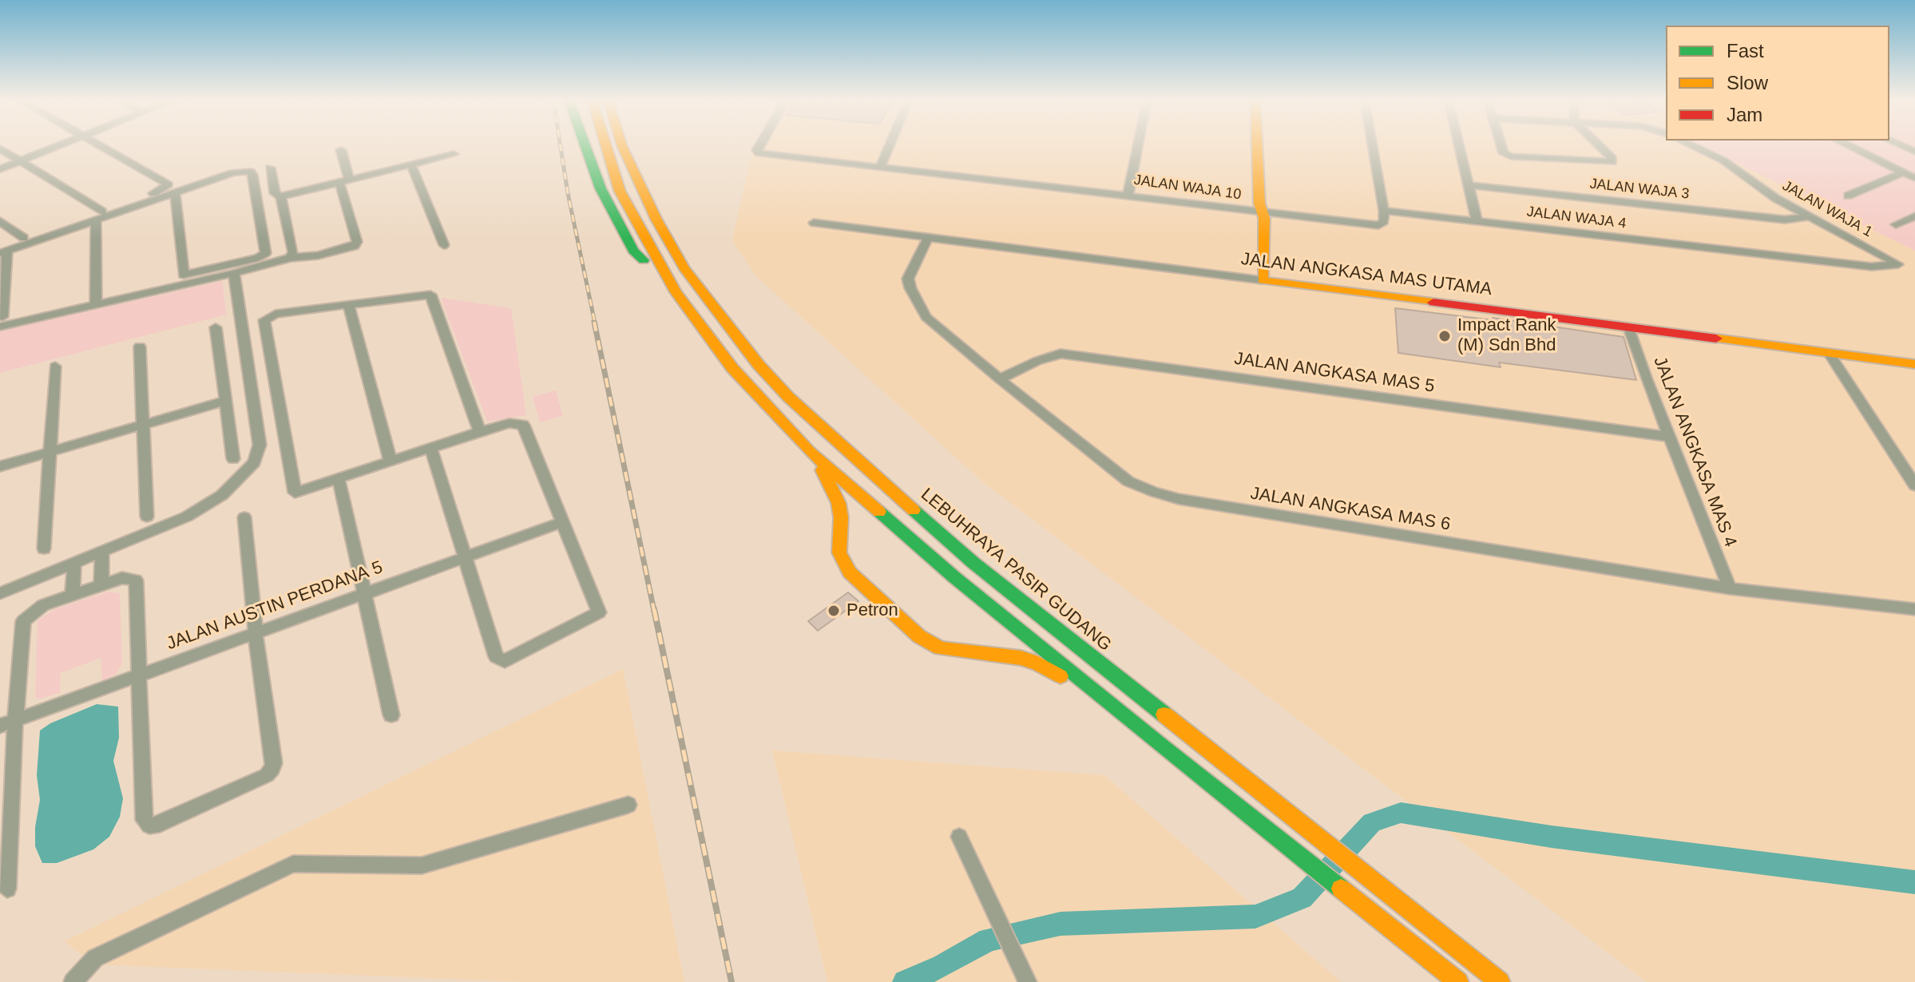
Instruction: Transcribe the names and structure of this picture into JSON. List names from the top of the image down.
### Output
{
  "streets": {
    "main road": ["JALAN ANGKASA MAS UTAMA", "LEBUHRAYA PASIR GUDANG"],
    "street": [
      "JALAN WAJA 10",
      "JALAN WAJA 3",
      "JALAN WAJA 1",
      "JALAN WAJA 4",
      "JALAN ANGKASA MAS 5",
      "JALAN ANGKASA MAS 4",
      "JALAN ANGKASA MAS 6",
      "JALAN AUSTIN PERDANA 5"
    ]
  },
  "crossings": [
    ["JALAN WAJA 3", "JALAN WAJA 1"],
    ["JALAN WAJA 1", "JALAN WAJA 4"],
    ["JALAN ANGKASA MAS UTAMA", "JALAN ANGKASA MAS 4"],
    ["JALAN ANGKASA MAS UTAMA", "JALAN ANGKASA MAS 6"],
    ["JALAN ANGKASA MAS 5", "JALAN ANGKASA MAS 4"],
    ["JALAN ANGKASA MAS 5", "JALAN ANGKASA MAS 6"],
    ["JALAN ANGKASA MAS 4", "JALAN ANGKASA MAS 6"]
  ],
  "places": ["Impact Rank (M) Sdn Bhd", "Petron"],
  "legend": ["Fast", "Slow", "Jam"]
}
